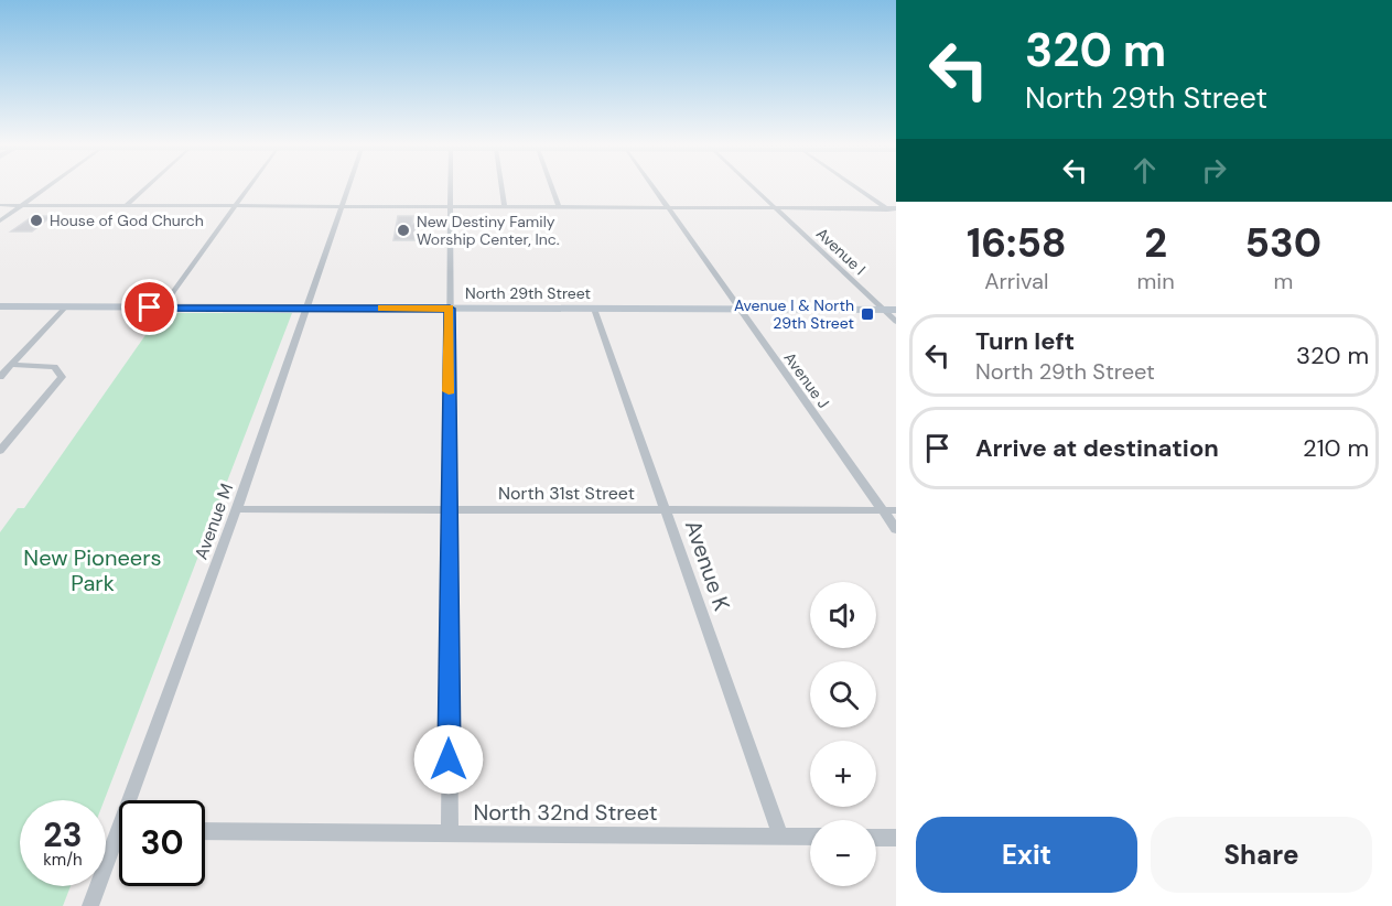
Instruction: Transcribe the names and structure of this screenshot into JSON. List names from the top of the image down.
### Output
{
  "streets": {
    "street": [
      "Avenue I",
      "North 29th Street",
      "Avenue J",
      "North 31st Street",
      "Avenue M",
      "Avenue K",
      "North 32nd Street"
    ]
  },
  "crossings": [
    ["Avenue I", "North 29th Street"],
    ["North 29th Street", "Avenue J"],
    ["North 29th Street", "Avenue M"],
    ["North 29th Street", "Avenue K"],
    ["Avenue J", "North 31st Street"],
    ["North 31st Street", "Avenue M"],
    ["North 31st Street", "Avenue K"],
    ["Avenue K", "North 32nd Street"]
  ],
  "parks": ["New Pioneers Park"],
  "places": {
    "other": ["House of God Church", "New Destiny Family Worship Center, Inc."],
    "transit": ["Avenue I & North 29th Street"]
  },
  "page": {
    "turn": ["320 m", "North 29th Street"],
    "eta": [
      "16:58",
      "Arrival",
      "2",
      "min",
      "530",
      "m"
    ],
    "list": [
      {
        "name": "Turn left",
        "note": "North 29th Street",
        "value": "320 m"
      },
      {
        "name": "Arrive at destination",
        "value": "210 m"
      }
    ],
    "map_buttons": ["+", "−"],
    "speed": "23 km/h",
    "limit": "30",
    "buttons": ["Exit", "Share"]
  }
}
